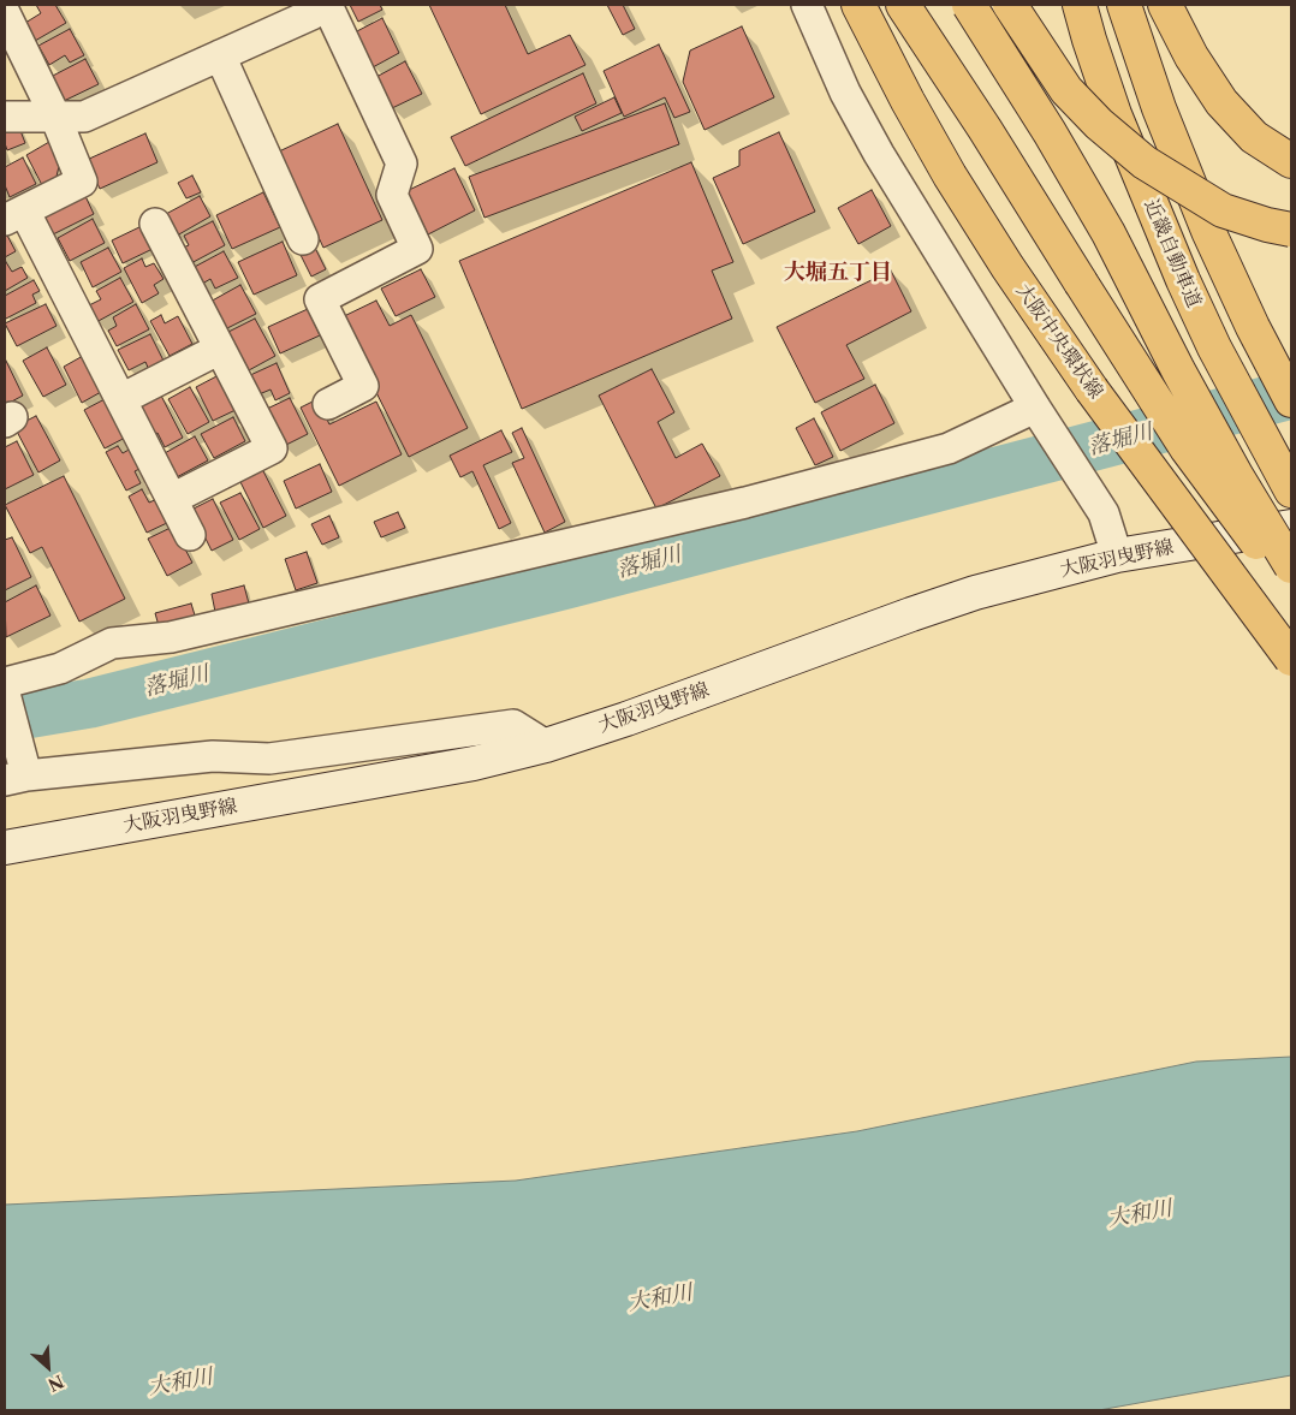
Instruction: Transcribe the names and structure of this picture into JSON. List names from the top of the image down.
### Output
{
  "streets": {
    "main road": ["近畿自動車道", "大阪中央環状線", "大阪羽曳野線"]
  },
  "districts": ["大堀五丁目"],
  "water": ["落堀川", "大和川"],
  "north": "bottom right"
}
